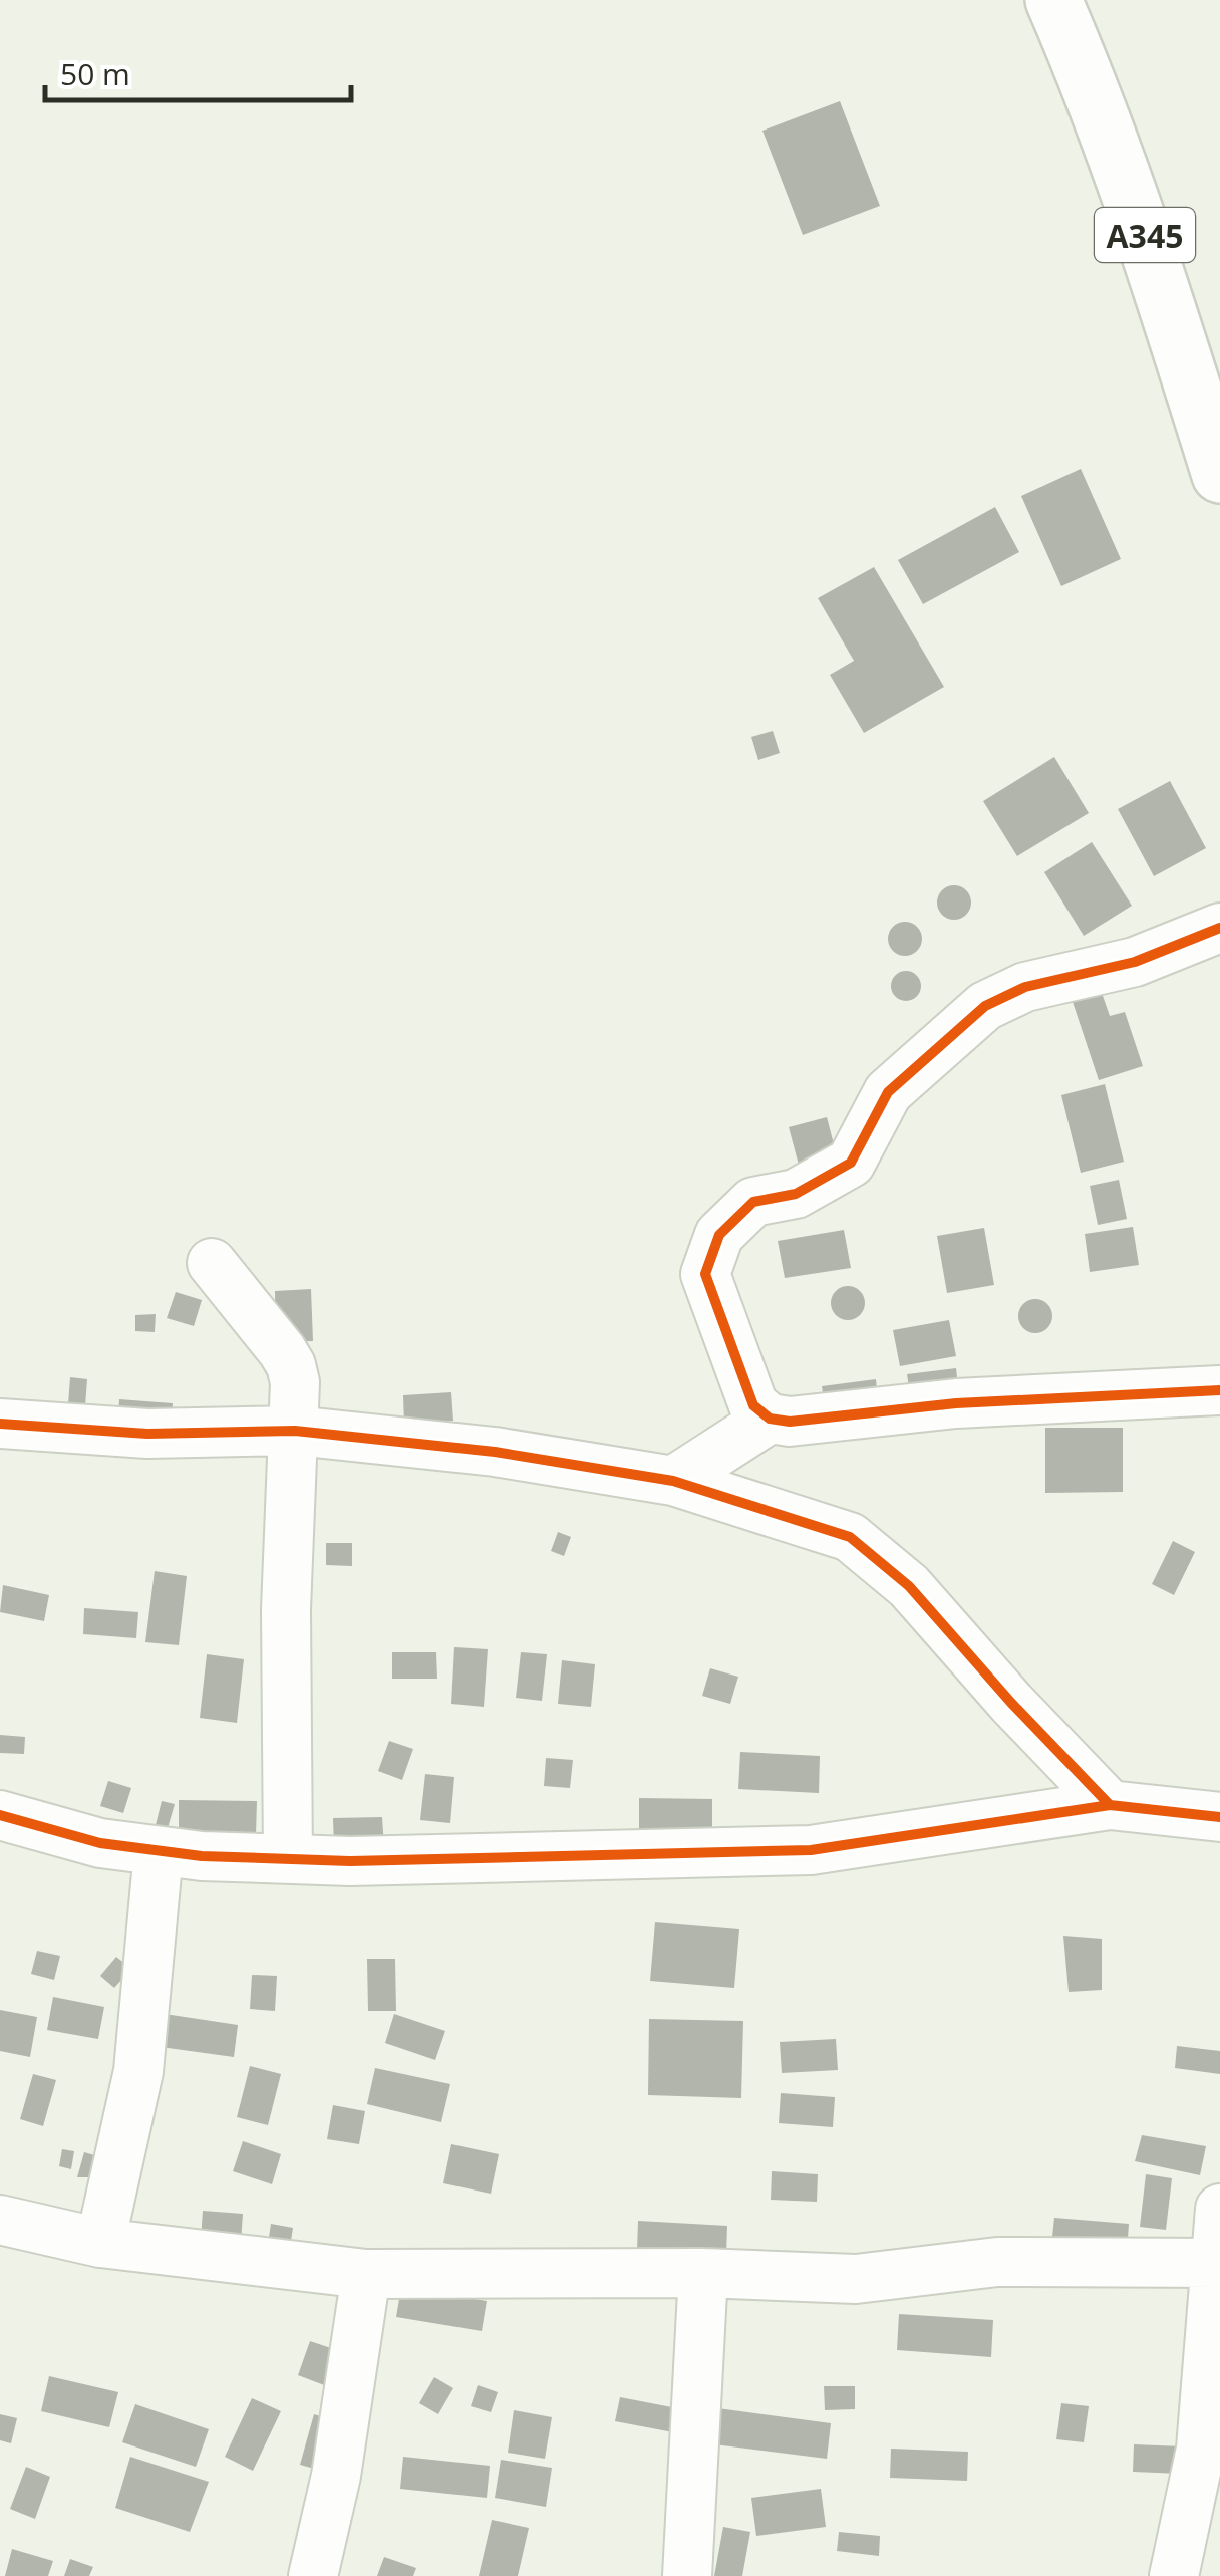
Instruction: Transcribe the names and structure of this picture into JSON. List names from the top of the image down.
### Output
{
  "streets": {
    "highway": ["A345"]
  },
  "scale_bar": "50 m"
}
